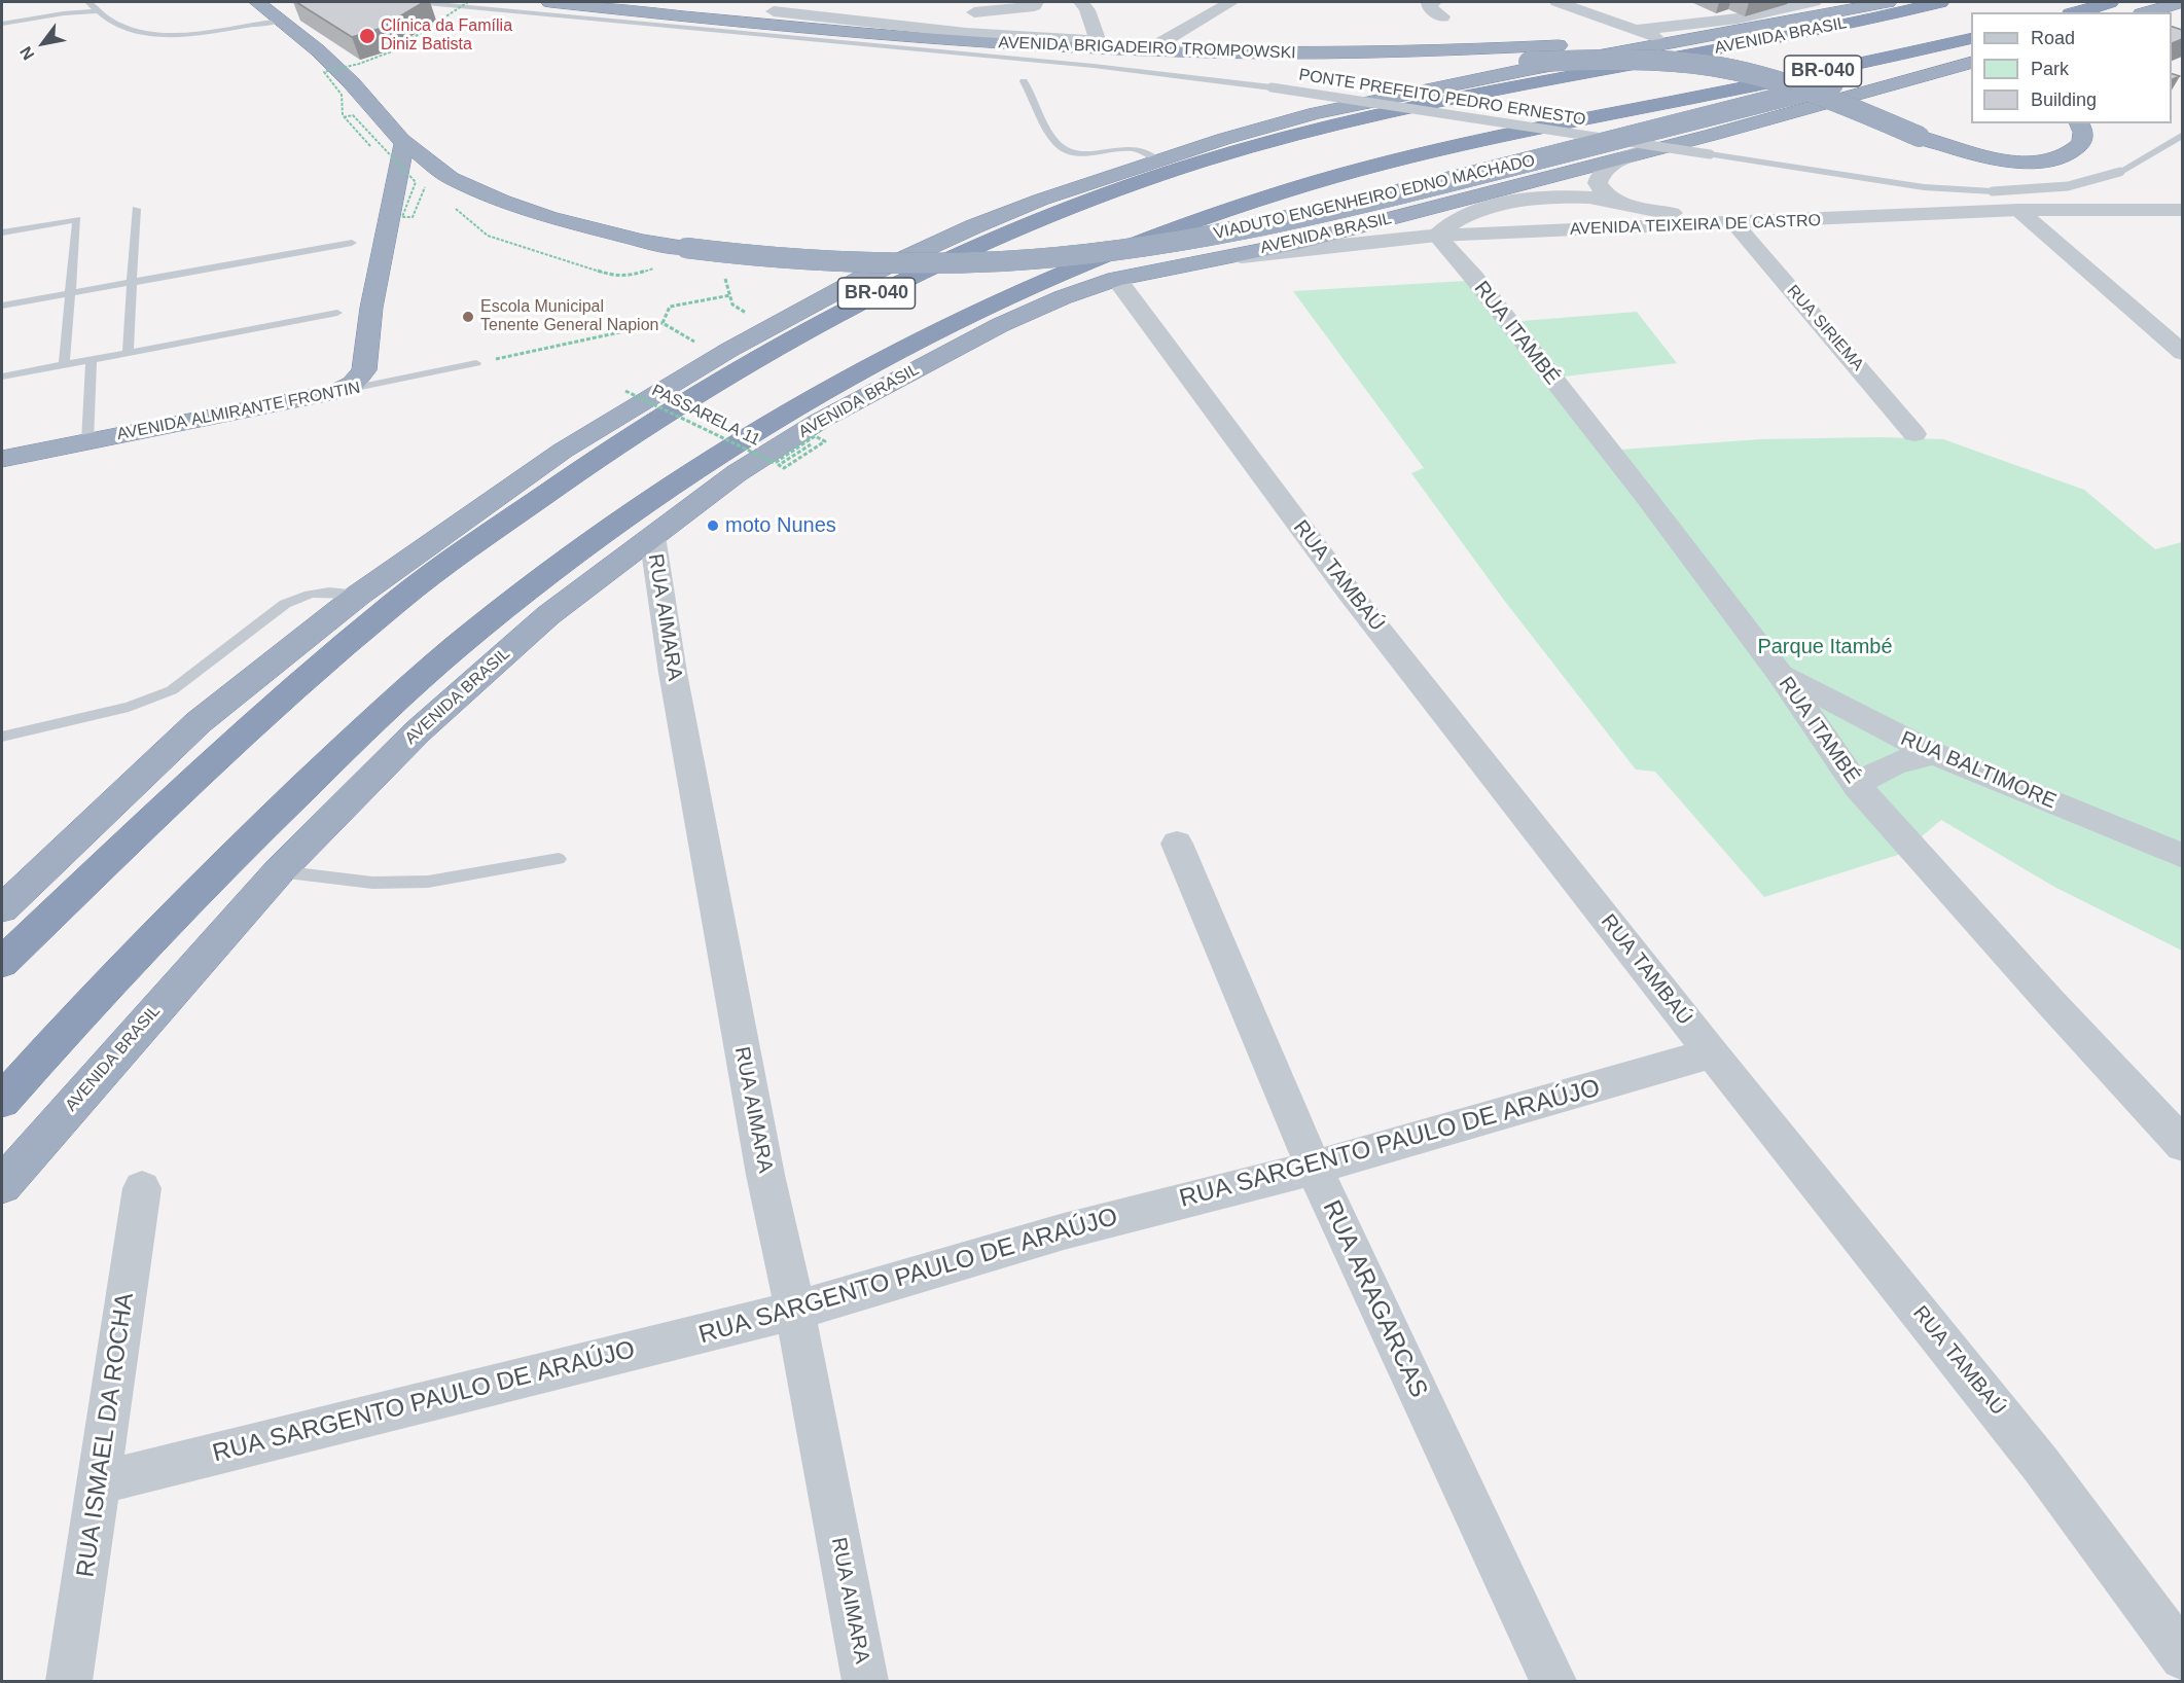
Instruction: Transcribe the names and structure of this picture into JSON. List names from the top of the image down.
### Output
{
  "streets": {
    "highway": [
      "AVENIDA BRASIL",
      "AVENIDA BRIGADEIRO TROMPOWSKI",
      "BR-040",
      "VIADUTO ENGENHEIRO EDNO MACHADO",
      "AVENIDA ALMIRANTE FRONTIN"
    ],
    "street": [
      "AVENIDA TEIXEIRA DE CASTRO",
      "RUA SIRIEMA",
      "RUA ITAMBÉ",
      "RUA TAMBAÚ",
      "RUA AIMARA",
      "RUA BALTIMORE",
      "RUA SARGENTO PAULO DE ARAÚJO",
      "RUA ARAGARCAS",
      "RUA ISMAEL DA ROCHA"
    ],
    "lane": ["PONTE PREFEITO PEDRO ERNESTO"],
    "path": ["PASSARELA 11"]
  },
  "crossings": [
    ["AVENIDA BRASIL", "AVENIDA BRIGADEIRO TROMPOWSKI"],
    ["AVENIDA BRASIL", "AVENIDA TEIXEIRA DE CASTRO"],
    ["AVENIDA BRASIL", "RUA TAMBAÚ"],
    ["AVENIDA BRASIL", "RUA AIMARA"],
    ["AVENIDA BRIGADEIRO TROMPOWSKI", "PONTE PREFEITO PEDRO ERNESTO"],
    ["AVENIDA TEIXEIRA DE CASTRO", "RUA SIRIEMA"],
    ["AVENIDA TEIXEIRA DE CASTRO", "RUA ITAMBÉ"],
    ["RUA ITAMBÉ", "RUA BALTIMORE"],
    ["RUA TAMBAÚ", "RUA SARGENTO PAULO DE ARAÚJO"],
    ["RUA AIMARA", "RUA SARGENTO PAULO DE ARAÚJO"],
    ["RUA SARGENTO PAULO DE ARAÚJO", "RUA ARAGARCAS"],
    ["RUA SARGENTO PAULO DE ARAÚJO", "RUA ISMAEL DA ROCHA"]
  ],
  "parks": ["Parque Itambé"],
  "places": ["Clínica da Família Diniz Batista", "Escola Municipal Tenente General Napion", "moto Nunes"],
  "legend": ["Road", "Park", "Building"],
  "north": "bottom left"
}
